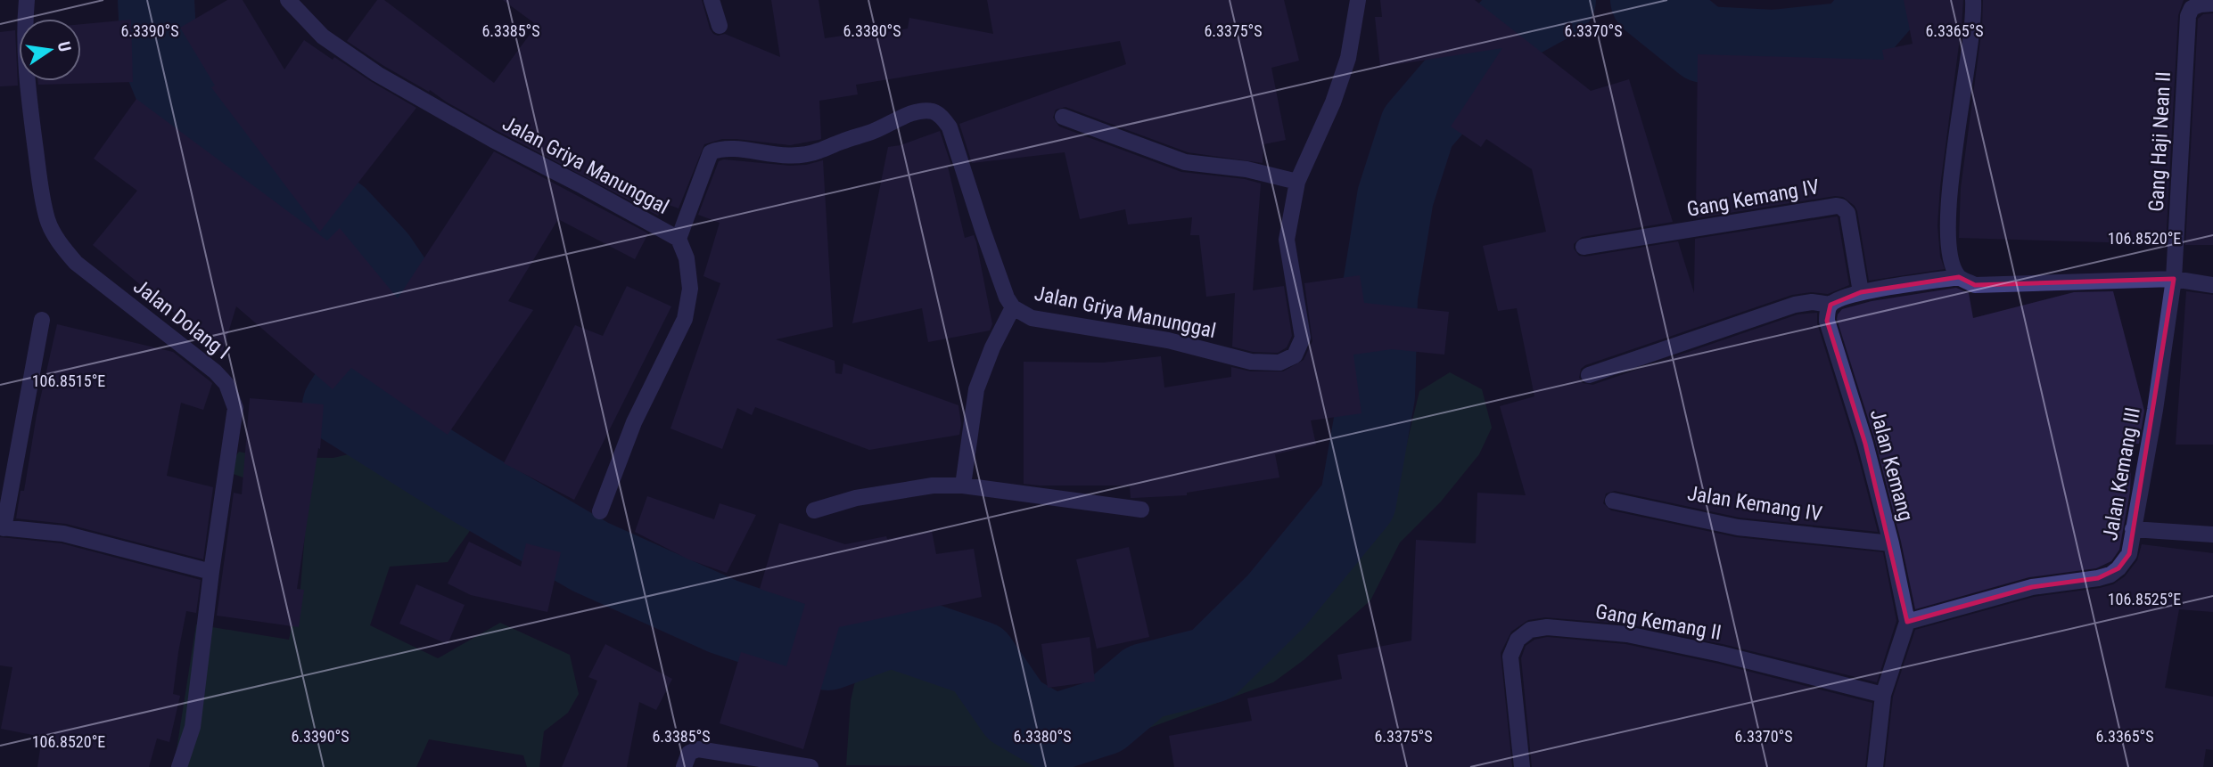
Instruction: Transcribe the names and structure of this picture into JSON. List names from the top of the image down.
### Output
{
  "streets": {
    "street": [
      "Gang Haji Nean II",
      "Jalan Griya Manunggal",
      "Gang Kemang IV",
      "Jalan Dolang I",
      "Jalan Kemang",
      "Jalan Kemang III",
      "Jalan Kemang IV",
      "Gang Kemang II"
    ]
  },
  "crossings": [
    ["Gang Haji Nean II", "Jalan Kemang III"],
    ["Jalan Kemang", "Jalan Kemang III"],
    ["Jalan Kemang", "Jalan Kemang IV"],
    ["Jalan Kemang", "Gang Kemang II"]
  ],
  "north": "right",
  "coordinates": [
    "6.3390°S",
    "6.3385°S",
    "6.3380°S",
    "6.3375°S",
    "6.3370°S",
    "6.3365°S",
    "106.8520°E",
    "106.8515°E",
    "106.8525°E"
  ]
}
